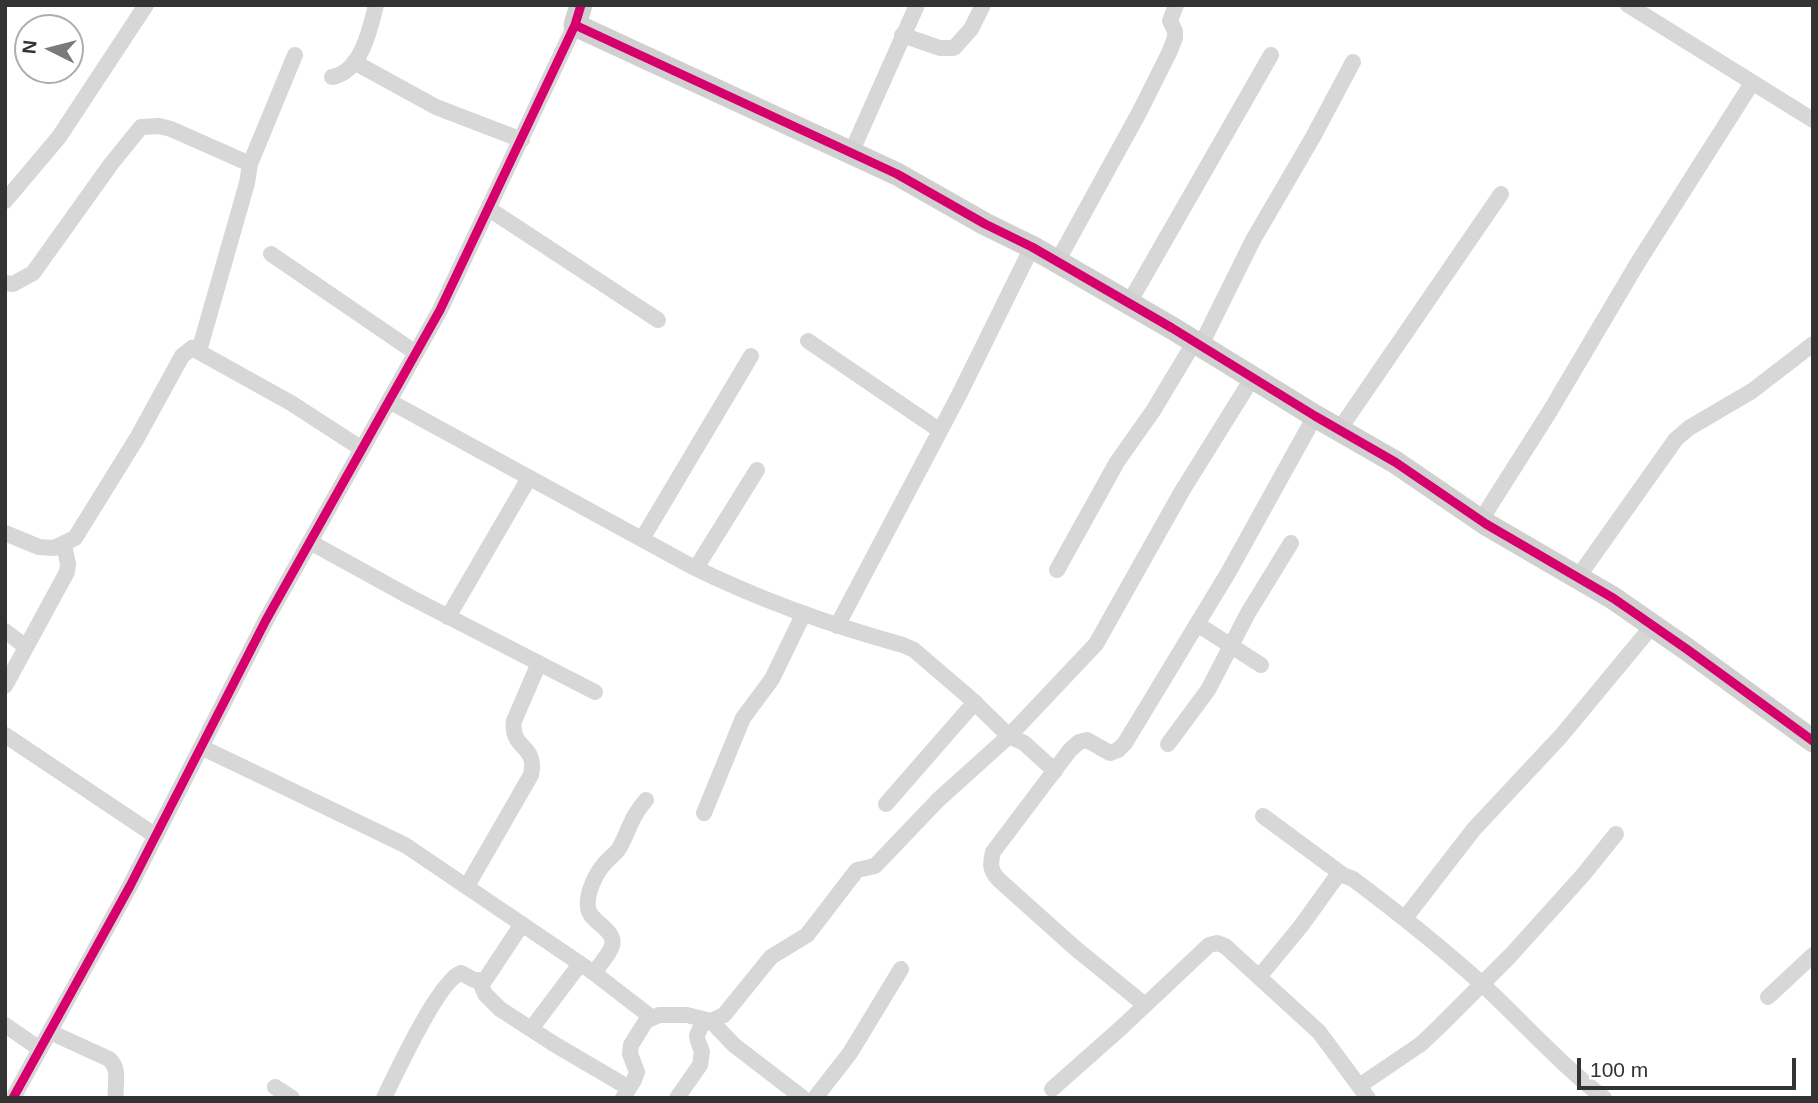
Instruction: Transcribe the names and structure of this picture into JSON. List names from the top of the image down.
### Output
{
  "scale_bar": "100 m",
  "north": "left"
}
